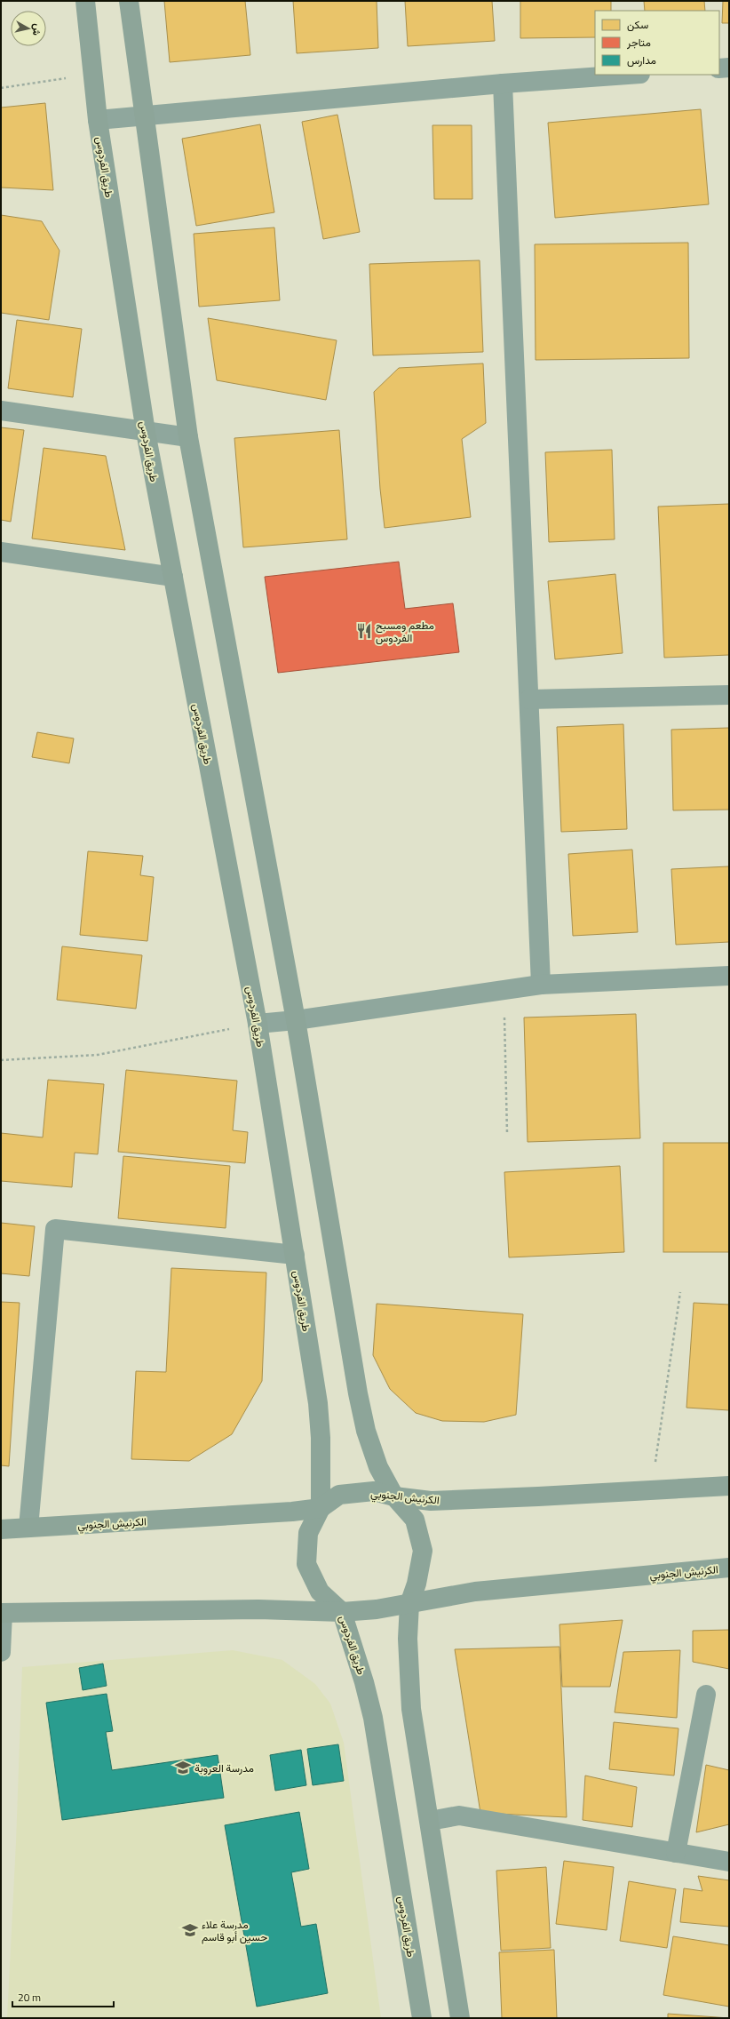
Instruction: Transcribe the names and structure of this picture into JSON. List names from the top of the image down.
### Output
{
  "streets": {
    "street": ["طريق الفردوس", "الكرنيش الجنوبي"]
  },
  "crossings": [
    ["طريق الفردوس", "الكرنيش الجنوبي"]
  ],
  "places": {
    "restaurant": ["مطعم ومسبح الفردوس"],
    "school or university": ["مدرسة العروبة", "مدرسة علاء حسين أبو قاسم"]
  },
  "legend": ["سكن", "متاجر", "مدارس"],
  "scale_bar": "20 m",
  "north": "right"
}
